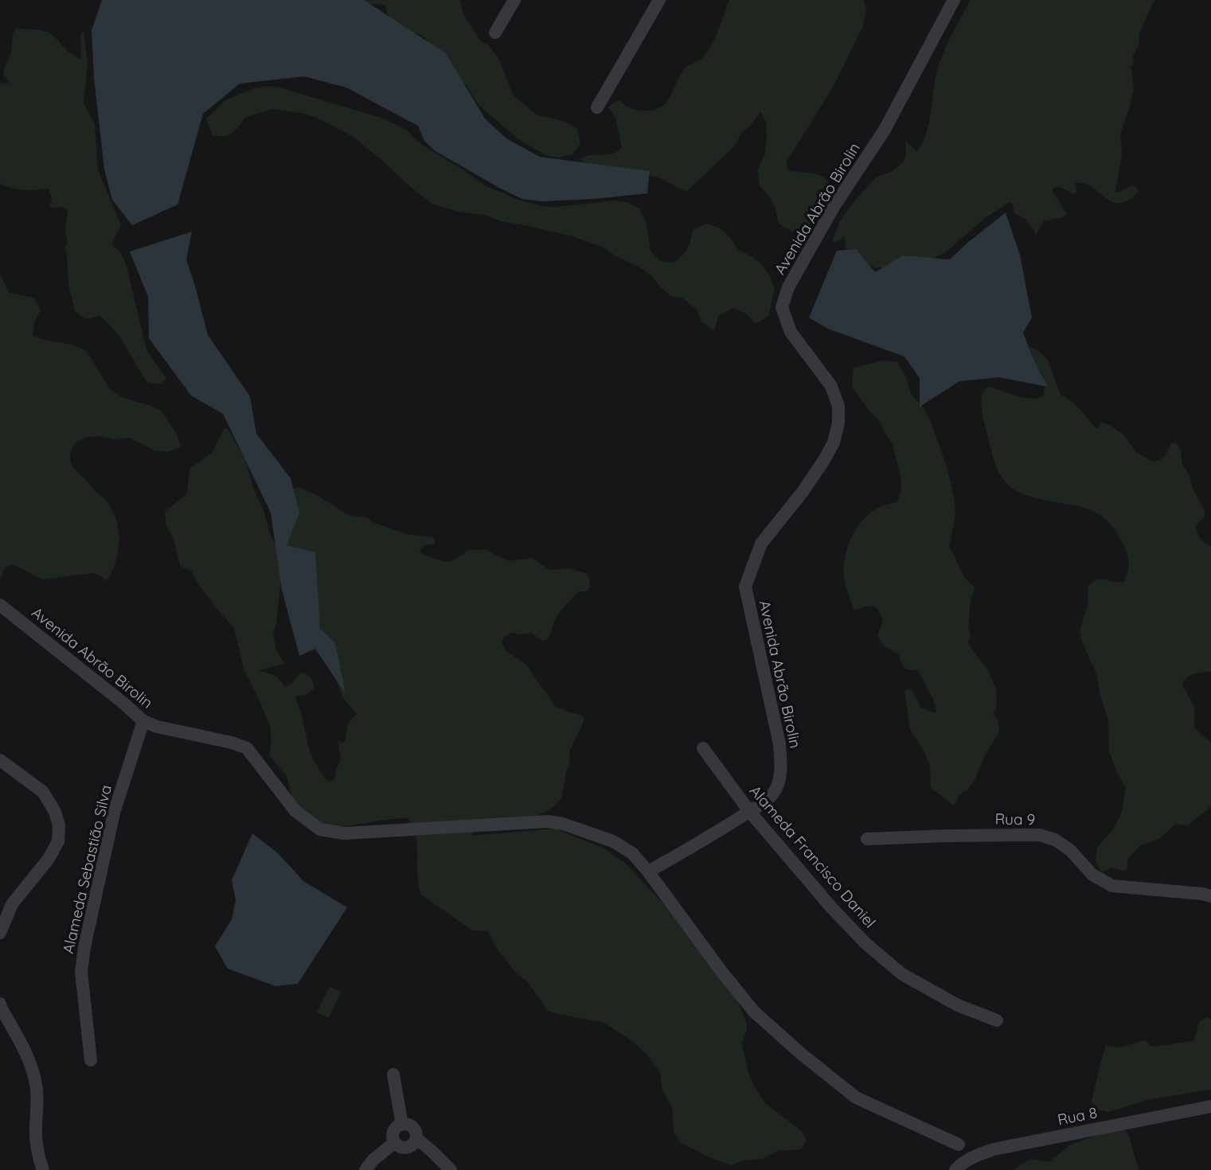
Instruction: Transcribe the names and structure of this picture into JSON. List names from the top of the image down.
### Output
{
  "streets": {
    "street": [
      "Avenida Abrão Birolin",
      "Rua 9",
      "Alameda Francisco Daniel",
      "Alameda Sebastião Silva",
      "Rua 8"
    ]
  },
  "crossings": [
    ["Avenida Abrão Birolin", "Alameda Francisco Daniel"],
    ["Avenida Abrão Birolin", "Alameda Sebastião Silva"]
  ]
}
